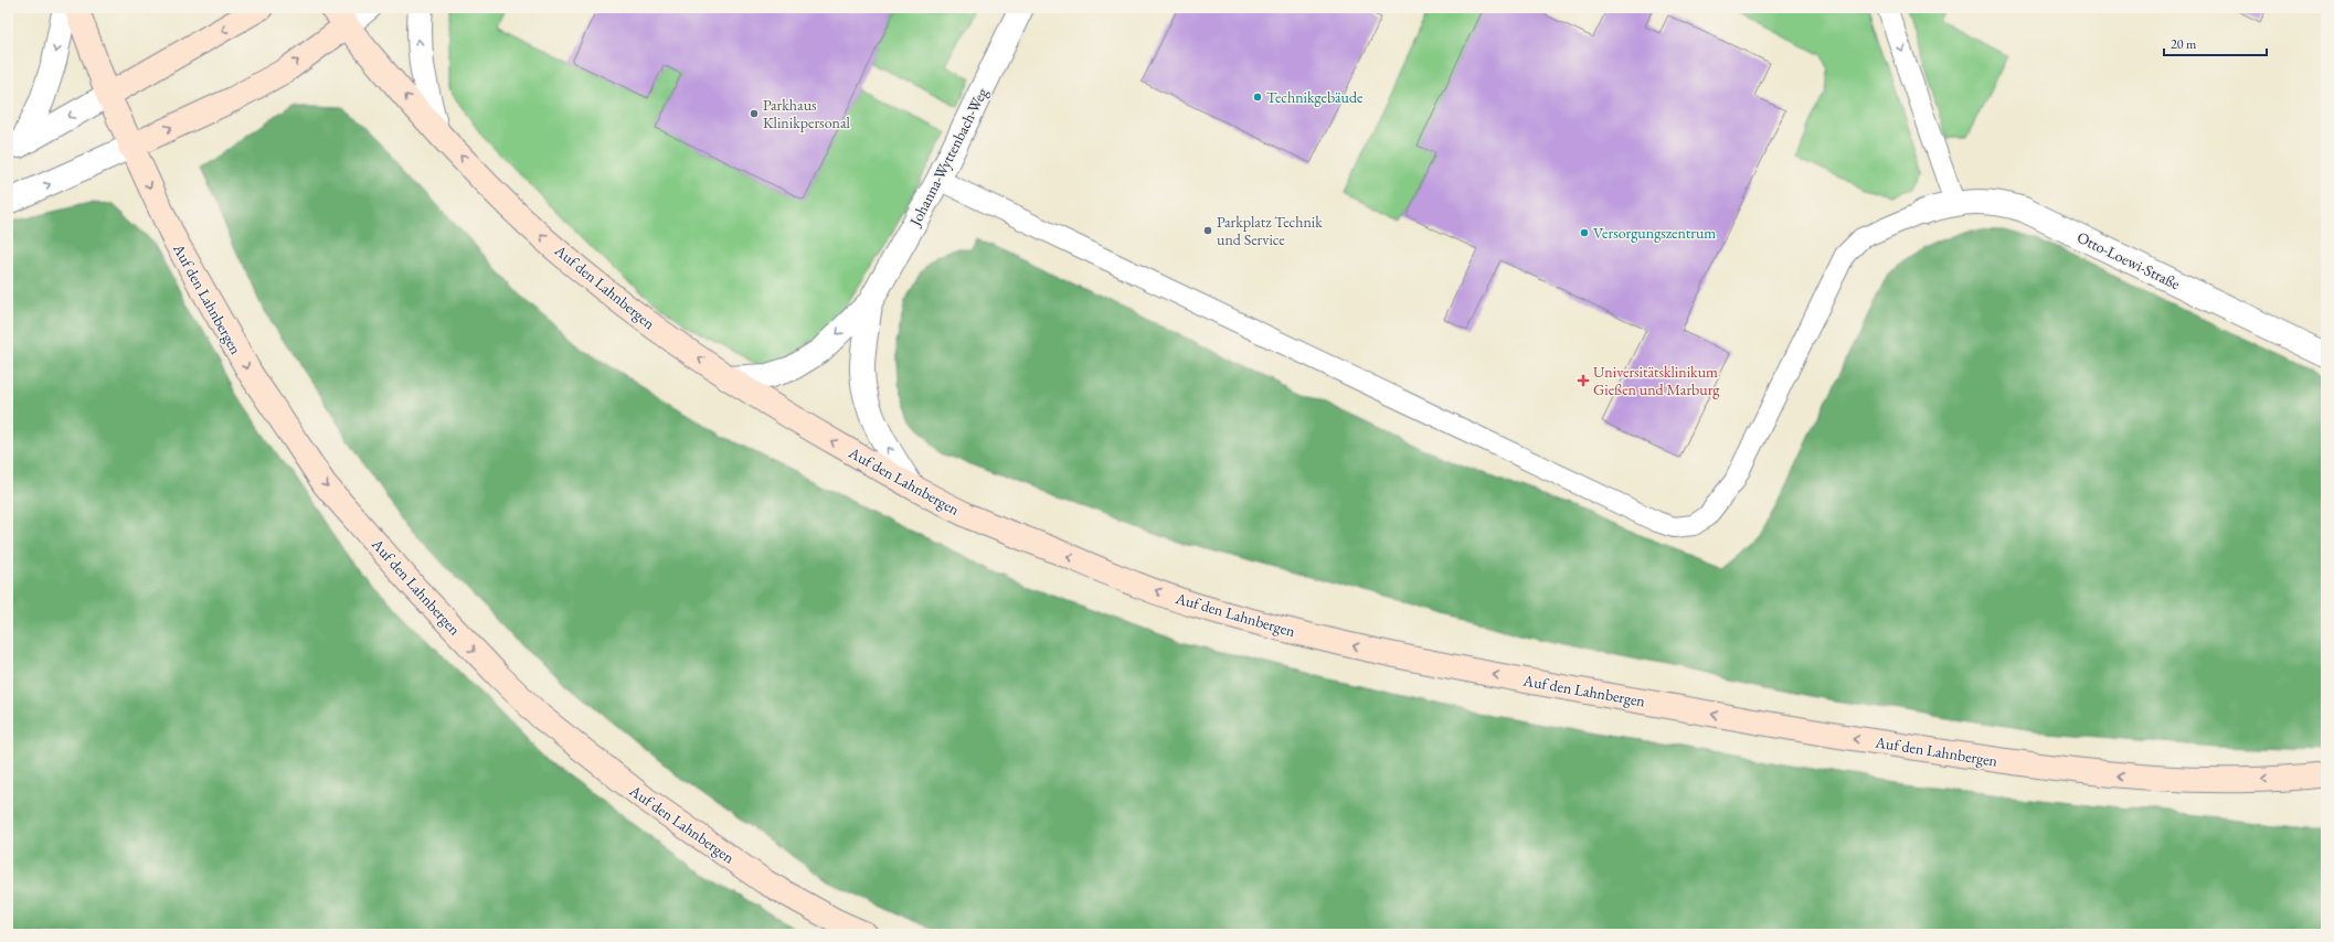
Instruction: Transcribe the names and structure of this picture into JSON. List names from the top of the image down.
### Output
{
  "streets": {
    "main road": ["Auf den Lahnbergen"],
    "street": ["Johanna-Wyttenbach-Weg", "Otto-Loewi-Straße"]
  },
  "crossings": [
    ["Johanna-Wyttenbach-Weg", "Auf den Lahnbergen"]
  ],
  "places": {
    "other": [
      "Technikgebäude",
      "Parkhaus Klinikpersonal",
      "Parkplatz Technik und Service",
      "Versorgungszentrum"
    ],
    "health": ["Universitätsklinikum Gießen und Marburg"]
  },
  "scale_bar": "20 m"
}
